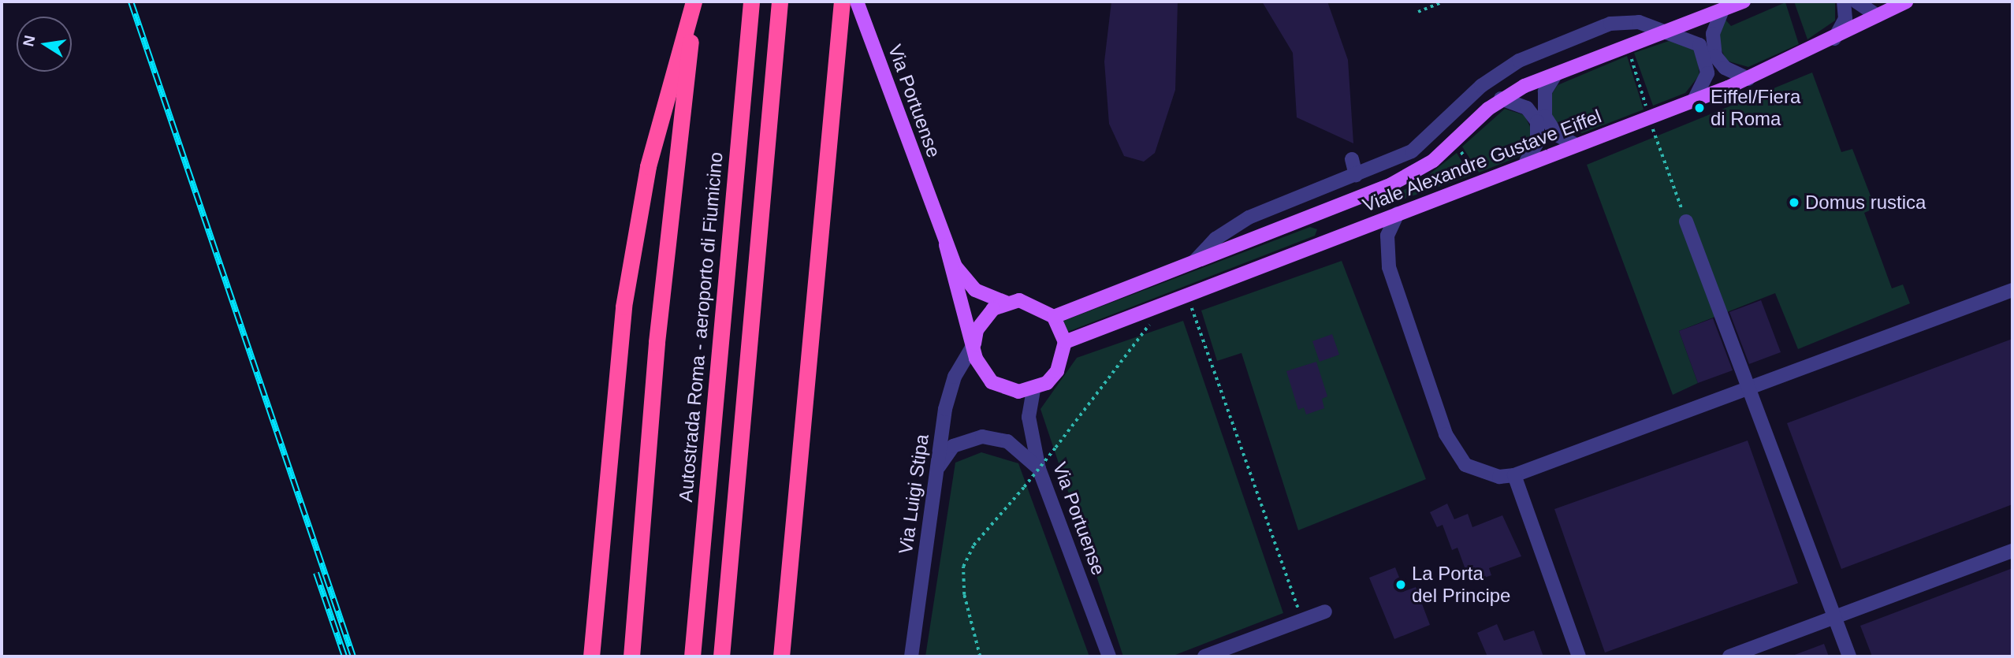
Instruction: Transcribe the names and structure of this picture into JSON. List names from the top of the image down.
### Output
{
  "streets": {
    "highway": ["Autostrada Roma - aeroporto di Fiumicino"],
    "main road": ["Via Portuense", "Viale Alexandre Gustave Eiffel"],
    "street": ["Via Luigi Stipa"]
  },
  "crossings": [
    ["Via Portuense", "Viale Alexandre Gustave Eiffel"],
    ["Via Portuense", "Via Luigi Stipa"],
    ["Viale Alexandre Gustave Eiffel", "Via Luigi Stipa"]
  ],
  "places": ["Eiffel/Fiera di Roma", "Domus rustica", "La Porta del Principe"],
  "north": "left"
}
